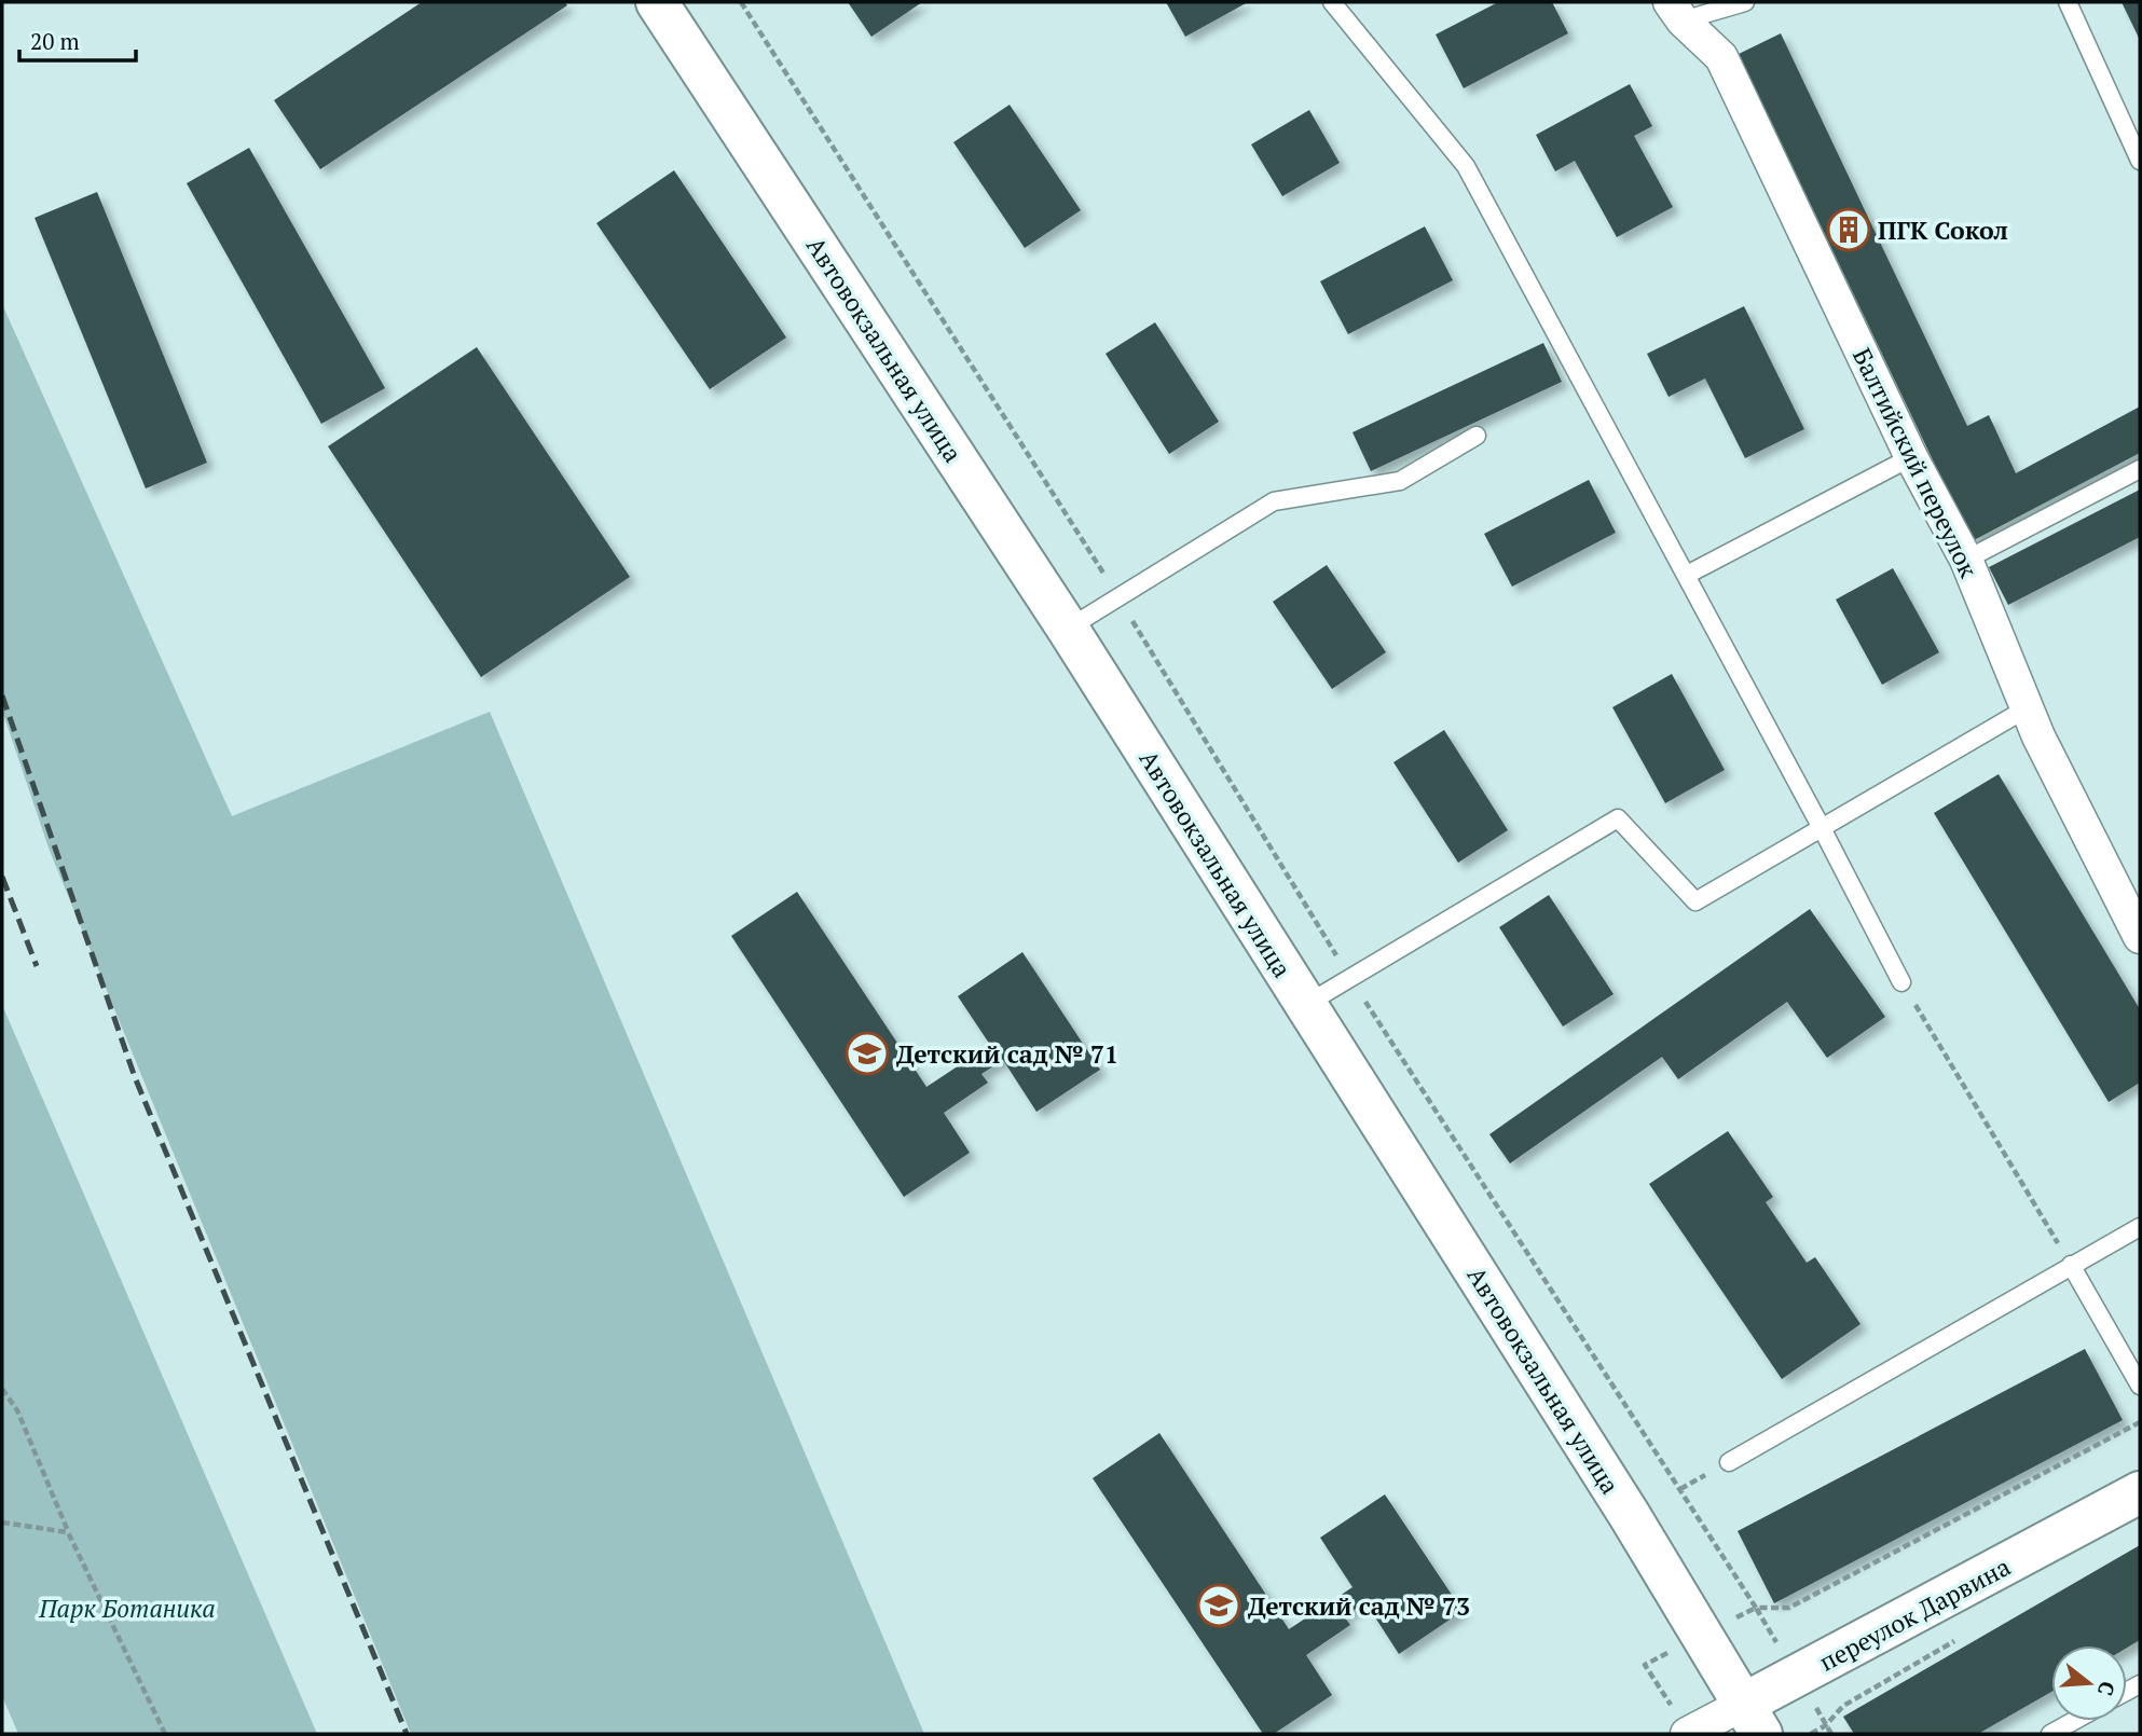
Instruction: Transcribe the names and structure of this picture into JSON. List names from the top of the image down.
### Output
{
  "streets": {
    "street": ["Автовокзальная улица", "Балтийский переулок", "переулок Дарвина"]
  },
  "crossings": [
    ["Автовокзальная улица", "переулок Дарвина"]
  ],
  "parks": ["Парк Ботаника"],
  "places": {
    "building": ["ПГК Сокол"],
    "school or university": ["Детский сад № 71", "Детский сад № 73"]
  },
  "scale_bar": "20 m",
  "north": "right"
}
